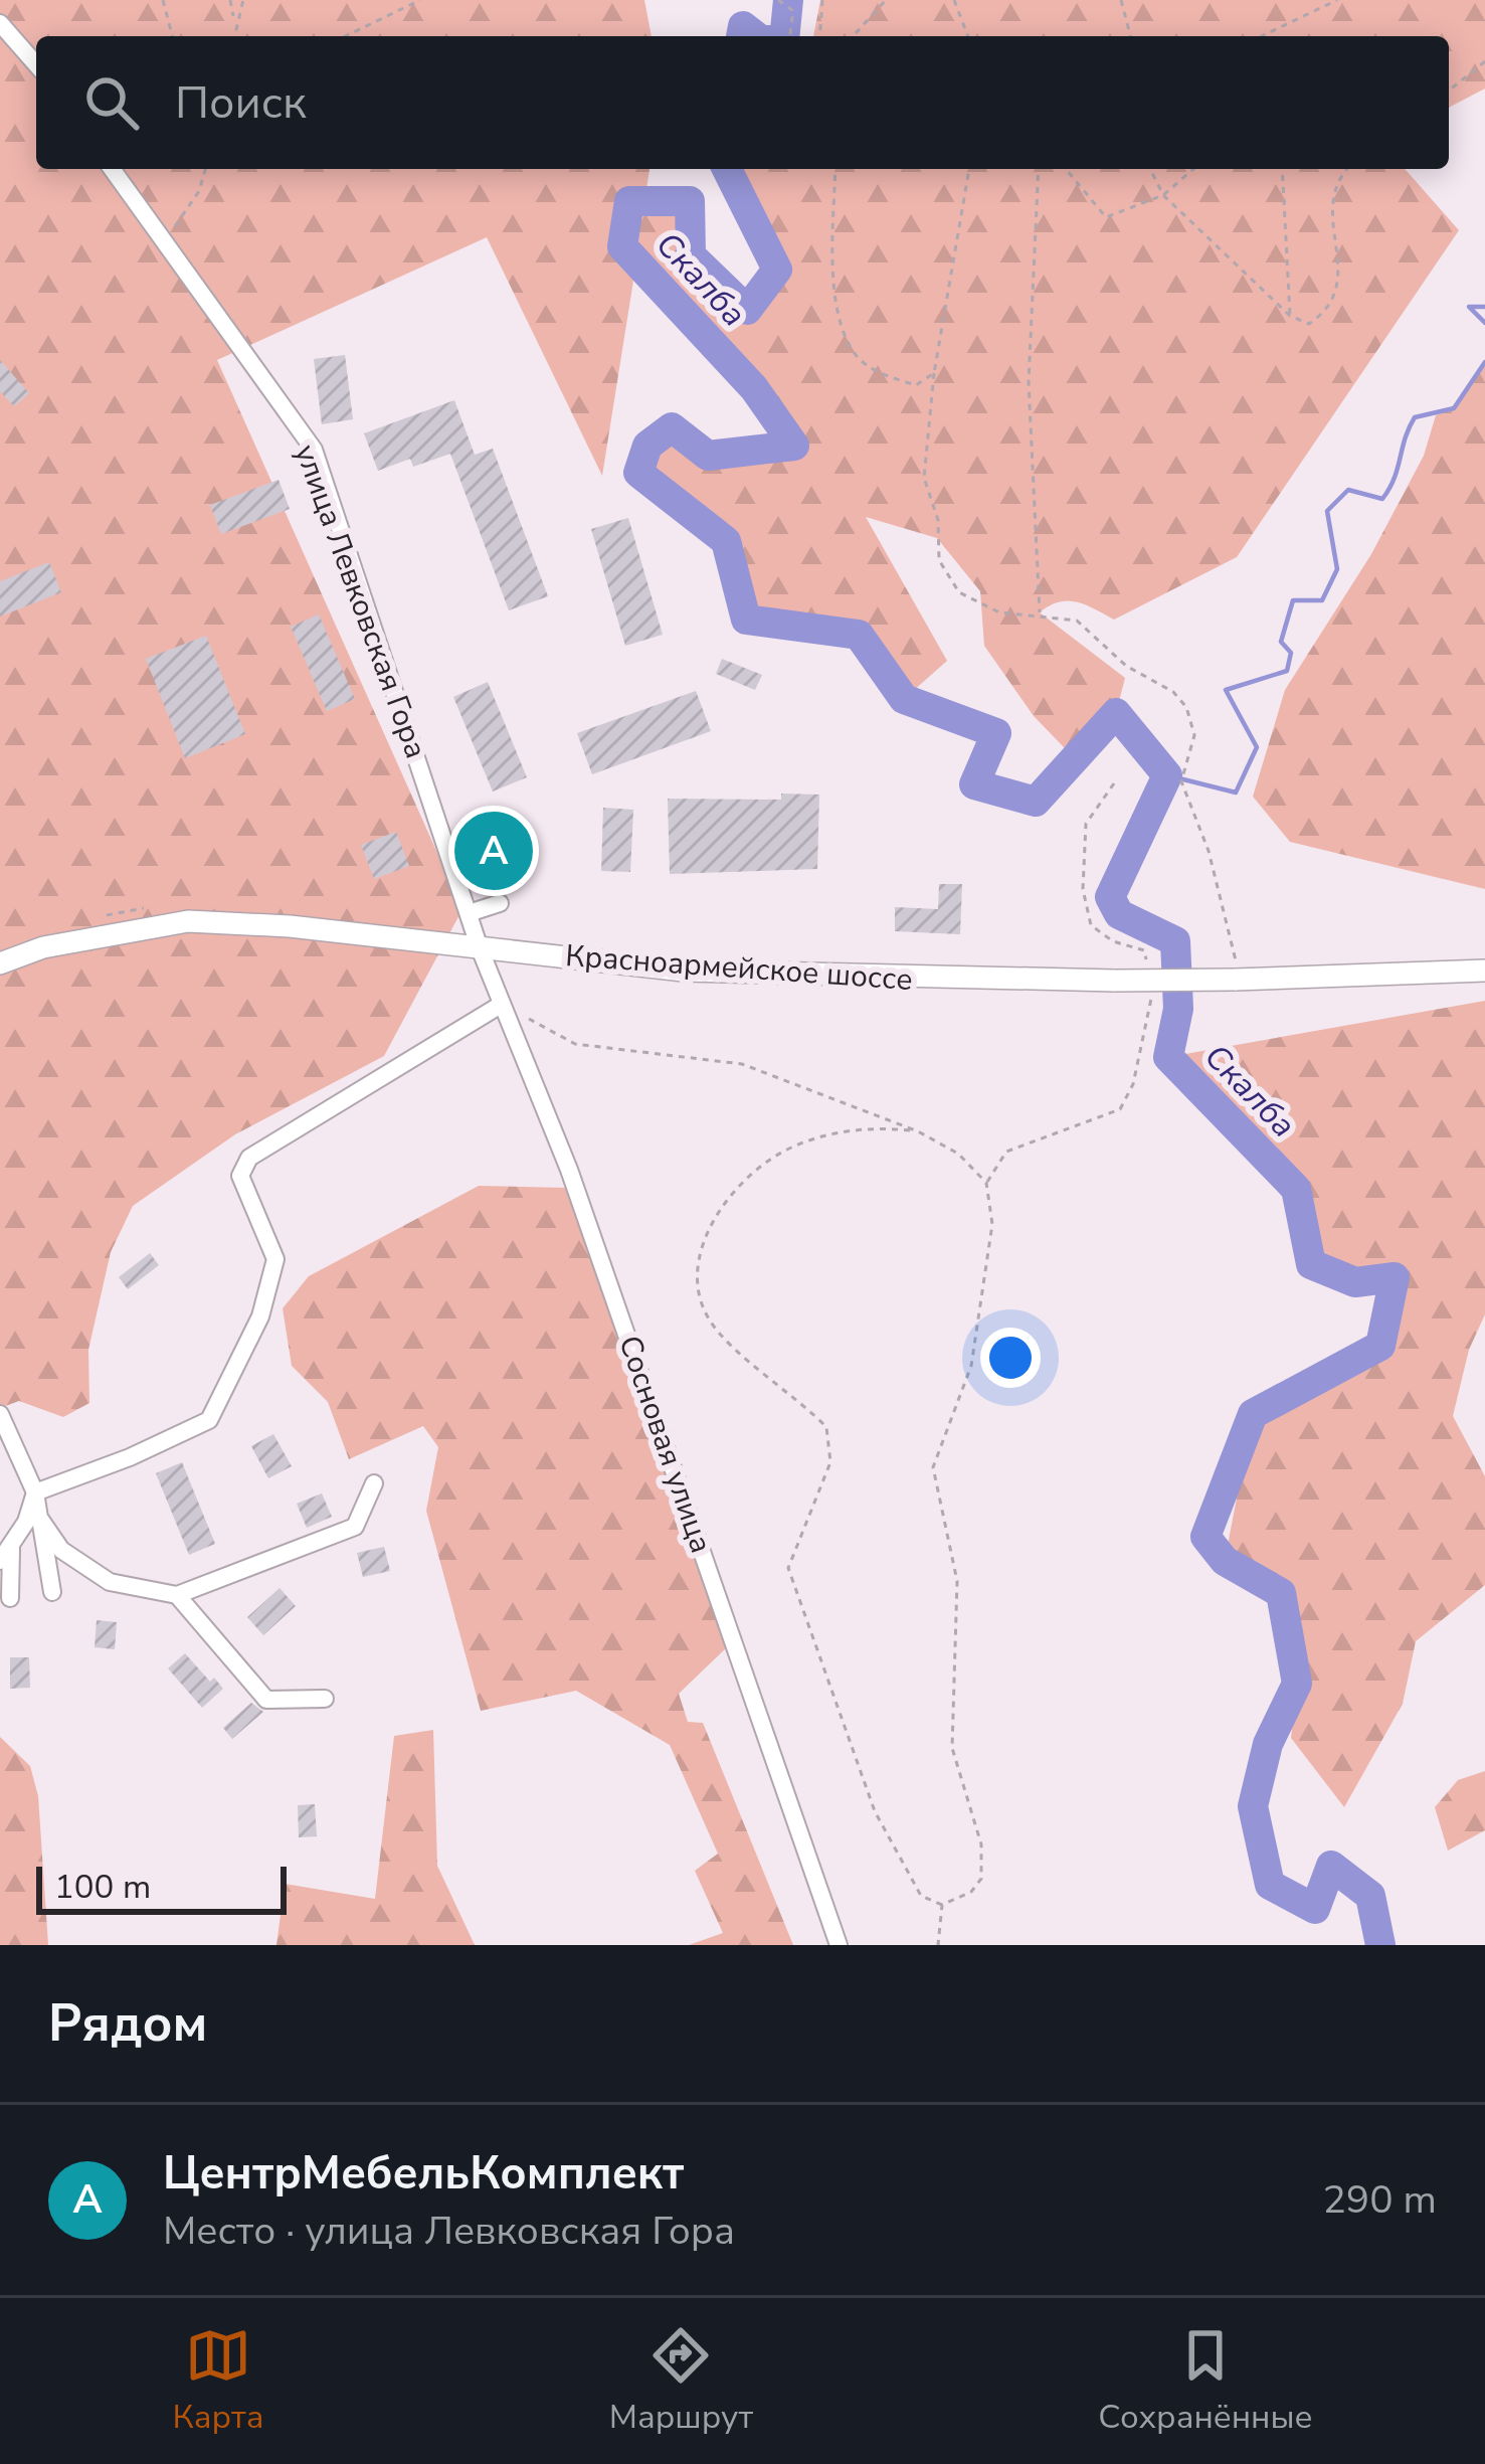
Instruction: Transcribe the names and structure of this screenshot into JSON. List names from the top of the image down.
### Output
{
  "streets": {
    "main road": ["Красноармейское шоссе"],
    "street": ["улица Левковская Гора", "Сосновая улица"]
  },
  "crossings": [
    ["улица Левковская Гора", "Красноармейское шоссе"],
    ["улица Левковская Гора", "Сосновая улица"],
    ["Красноармейское шоссе", "Сосновая улица"]
  ],
  "water": ["Скалба"],
  "scale_bar": "100 m",
  "page": {
    "search": "Поиск",
    "pins": "A",
    "scale": "100 m",
    "heading": "Рядом",
    "list": [
      {
        "mark": "A",
        "name": "ЦентрМебельКомплект",
        "note": "Место · улица Левковская Гора",
        "value": "290 m"
      }
    ],
    "nav": ["Карта", "Маршрут", "Сохранённые"]
  }
}
